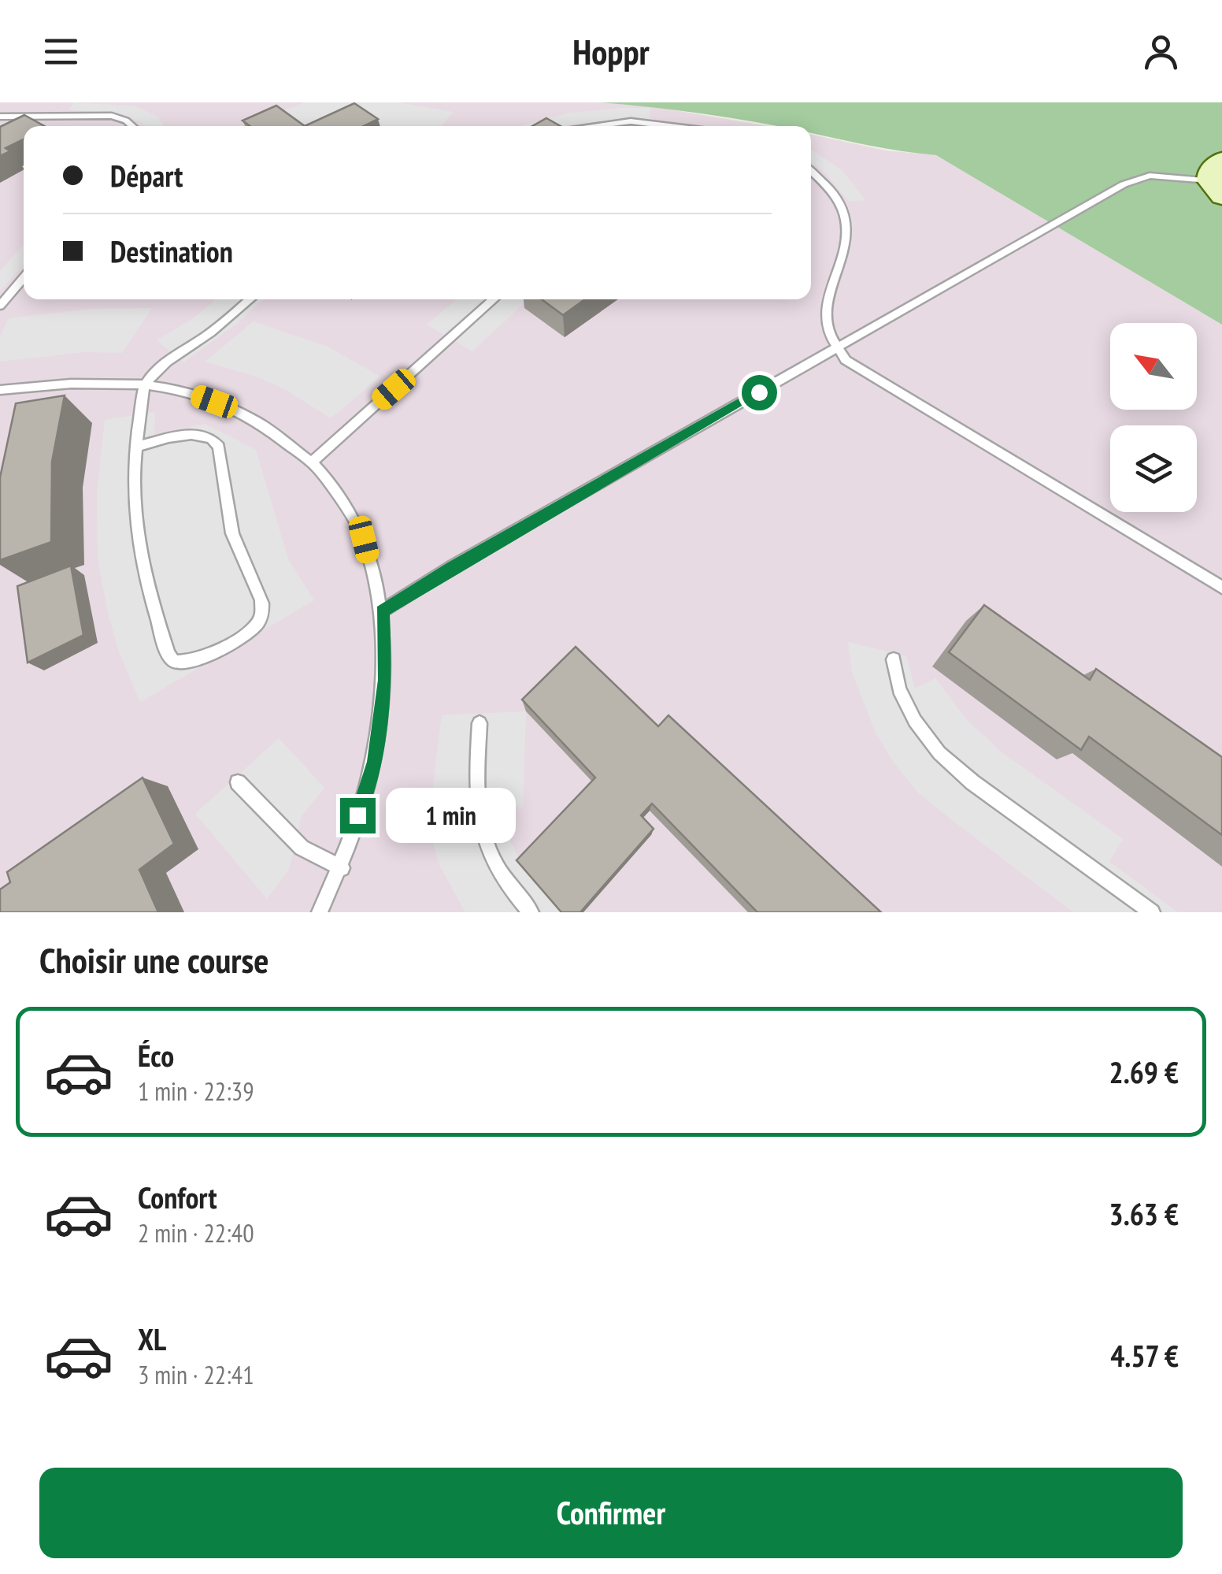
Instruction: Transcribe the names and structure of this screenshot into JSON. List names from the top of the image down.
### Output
{
  "north": "top left",
  "page": {
    "header": "Hoppr",
    "banner": ["Départ", "Destination"],
    "bubble": "1 min",
    "heading": "Choisir une course",
    "list": [
      {
        "name": "Éco",
        "note": "1 min · 22:39",
        "value": "2.69 €"
      },
      {
        "name": "Confort",
        "note": "2 min · 22:40",
        "value": "3.63 €"
      },
      {
        "name": "XL",
        "note": "3 min · 22:41",
        "value": "4.57 €"
      }
    ],
    "buttons": "Confirmer"
  }
}
